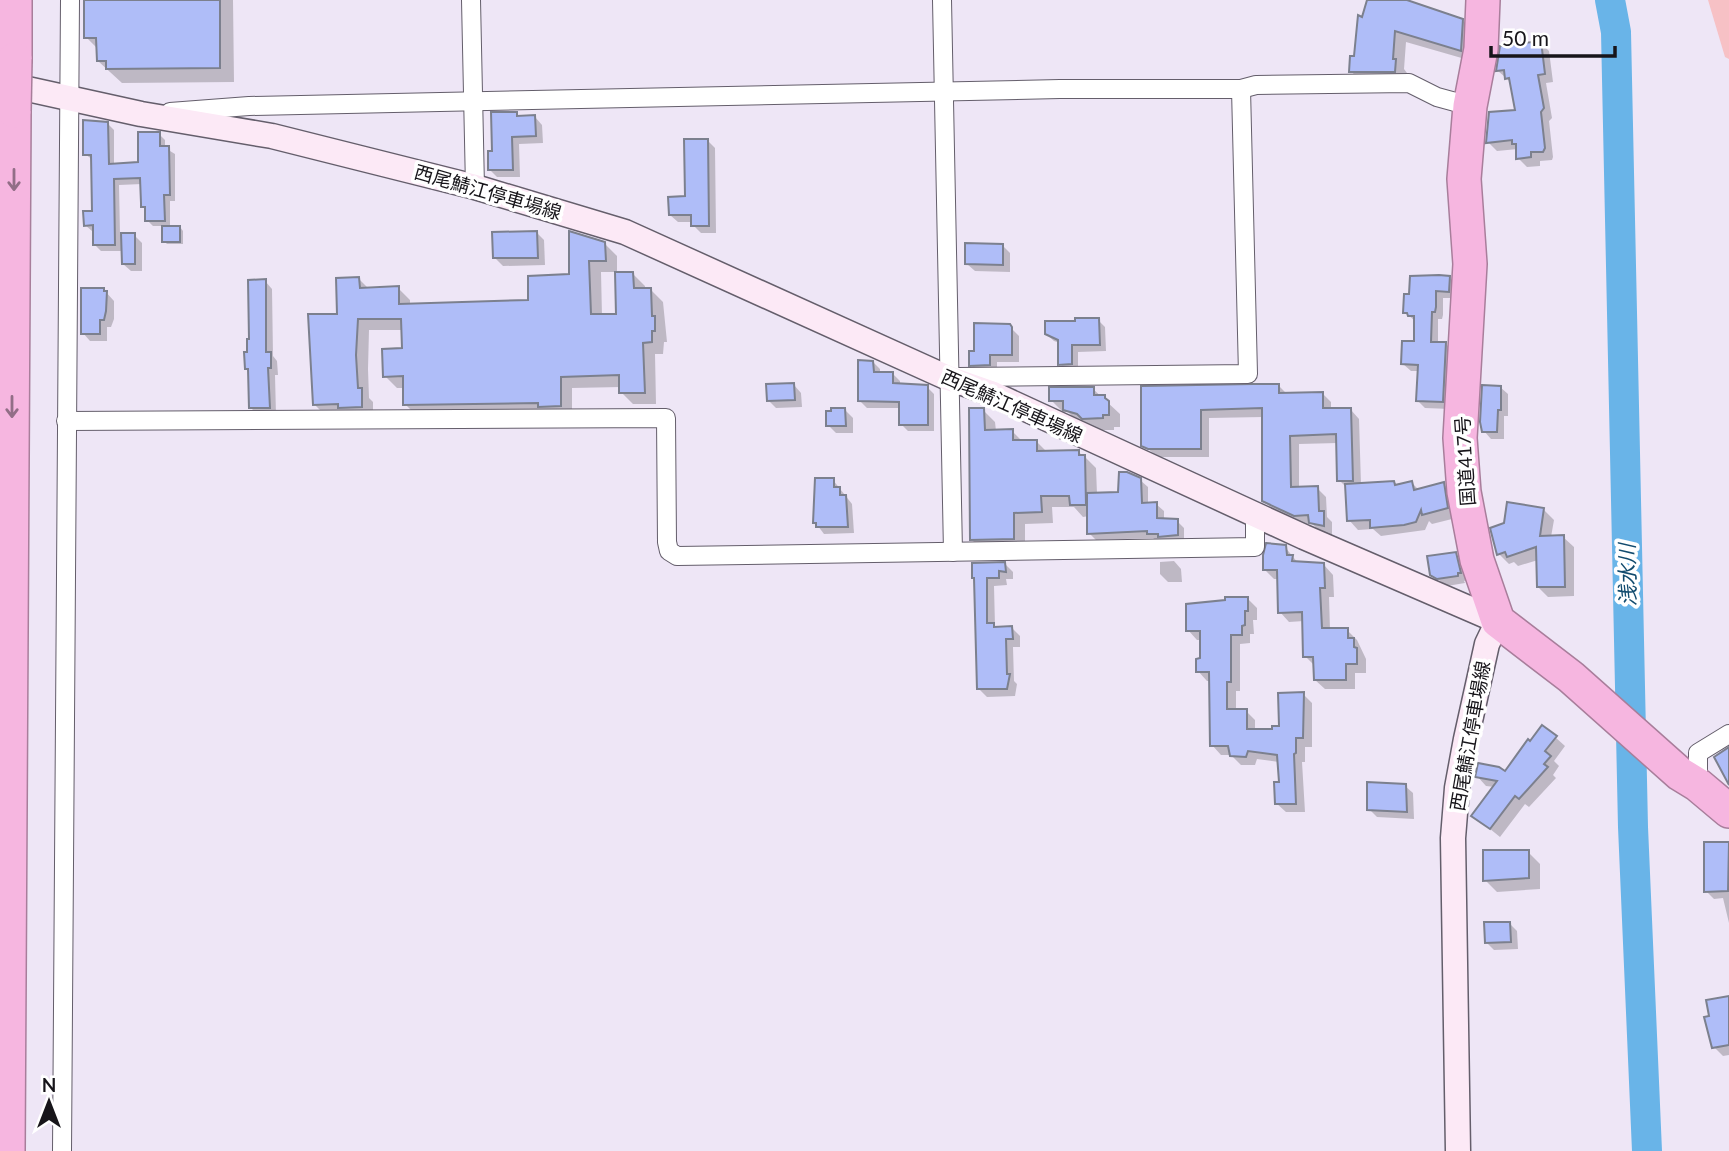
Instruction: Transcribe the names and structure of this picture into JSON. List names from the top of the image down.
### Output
{
  "streets": {
    "highway": ["国道417号"],
    "main road": ["西尾鯖江停車場線"]
  },
  "crossings": [
    ["西尾鯖江停車場線", "国道417号"]
  ],
  "water": ["浅水川"],
  "scale_bar": "50 m",
  "north": "top"
}
